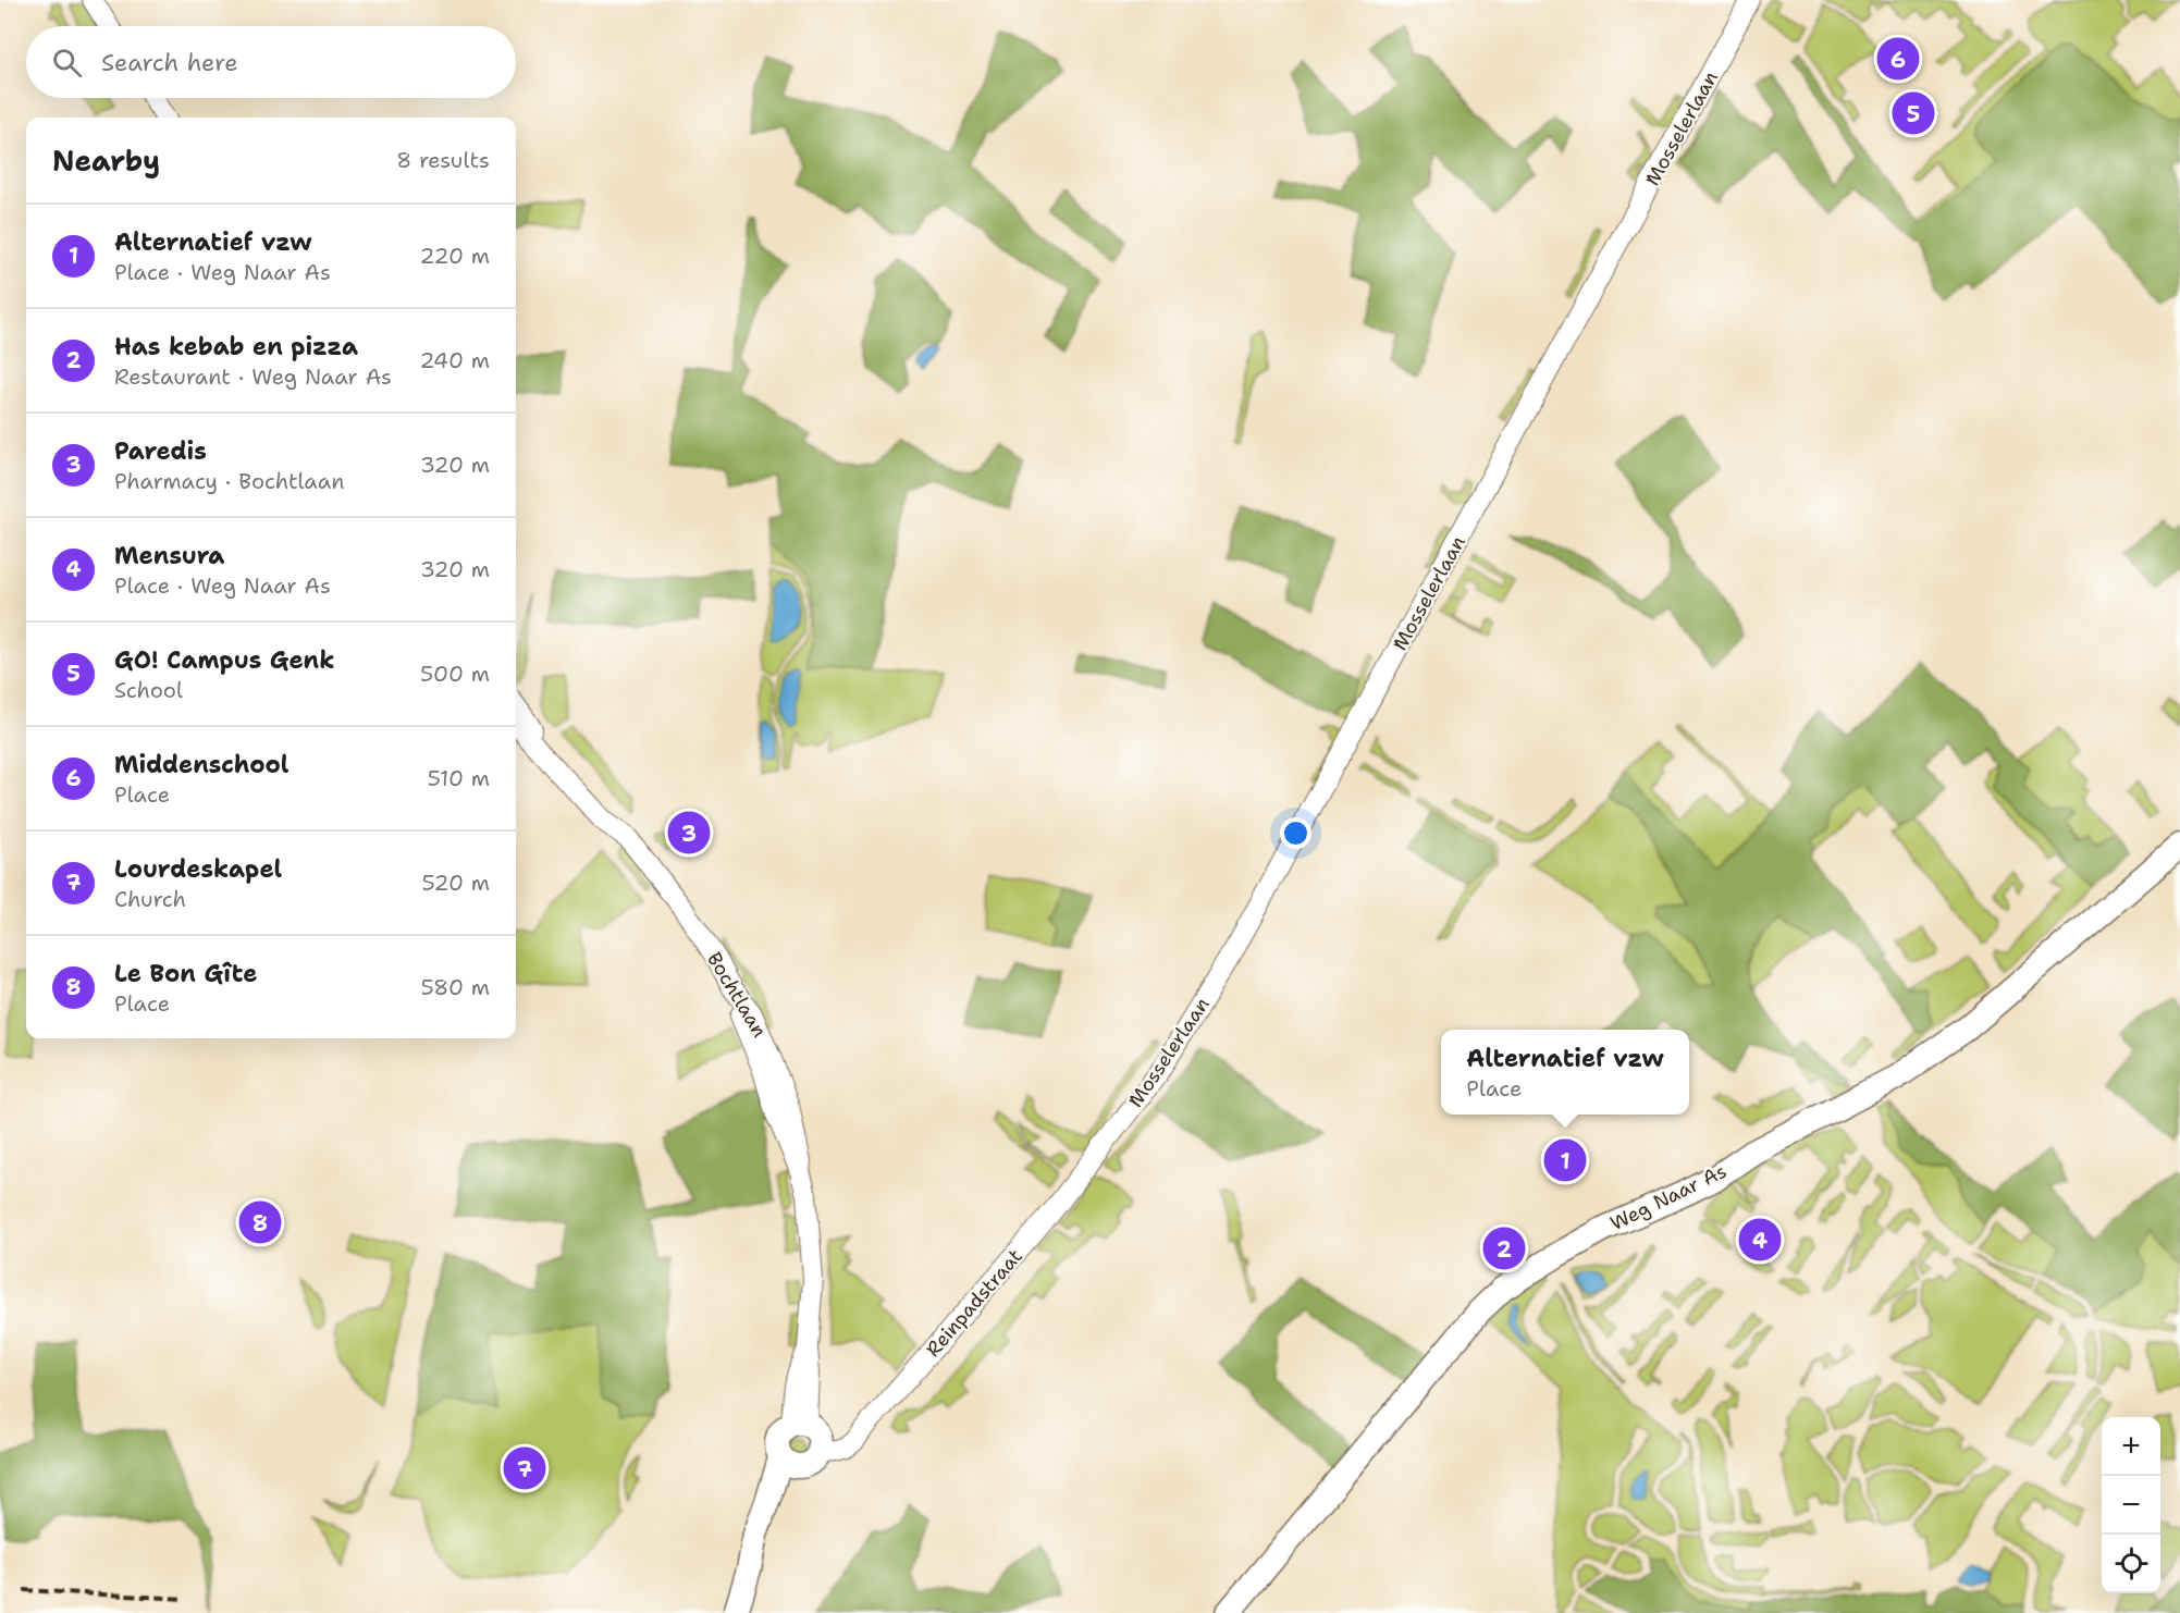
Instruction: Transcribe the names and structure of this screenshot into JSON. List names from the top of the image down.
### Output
{
  "streets": {
    "main road": ["Bochtlaan", "Weg Naar As"],
    "street": ["Mosselerlaan", "Reinpadstraat"]
  },
  "crossings": [
    ["Mosselerlaan", "Reinpadstraat"],
    ["Bochtlaan", "Reinpadstraat"]
  ],
  "page": {
    "search": "Search here",
    "pins": [
      "6",
      "5",
      "3",
      "1",
      "8",
      "4",
      "2",
      "7"
    ],
    "heading": ["Nearby", "8 results"],
    "list": [
      {
        "mark": "1",
        "name": "Alternatief vzw",
        "note": "Place · Weg Naar As",
        "value": "220 m"
      },
      {
        "mark": "2",
        "name": "Has kebab en pizza",
        "note": "Restaurant · Weg Naar As",
        "value": "240 m"
      },
      {
        "mark": "3",
        "name": "Paredis",
        "note": "Pharmacy · Bochtlaan",
        "value": "320 m"
      },
      {
        "mark": "4",
        "name": "Mensura",
        "note": "Place · Weg Naar As",
        "value": "320 m"
      },
      {
        "mark": "5",
        "name": "GO! Campus Genk",
        "note": "School",
        "value": "500 m"
      },
      {
        "mark": "6",
        "name": "Middenschool",
        "note": "Place",
        "value": "510 m"
      },
      {
        "mark": "7",
        "name": "Lourdeskapel",
        "note": "Church",
        "value": "520 m"
      },
      {
        "mark": "8",
        "name": "Le Bon Gîte",
        "note": "Place",
        "value": "580 m"
      }
    ],
    "popup": ["Alternatief vzw", "Place"],
    "map_buttons": ["+", "−"]
  }
}
